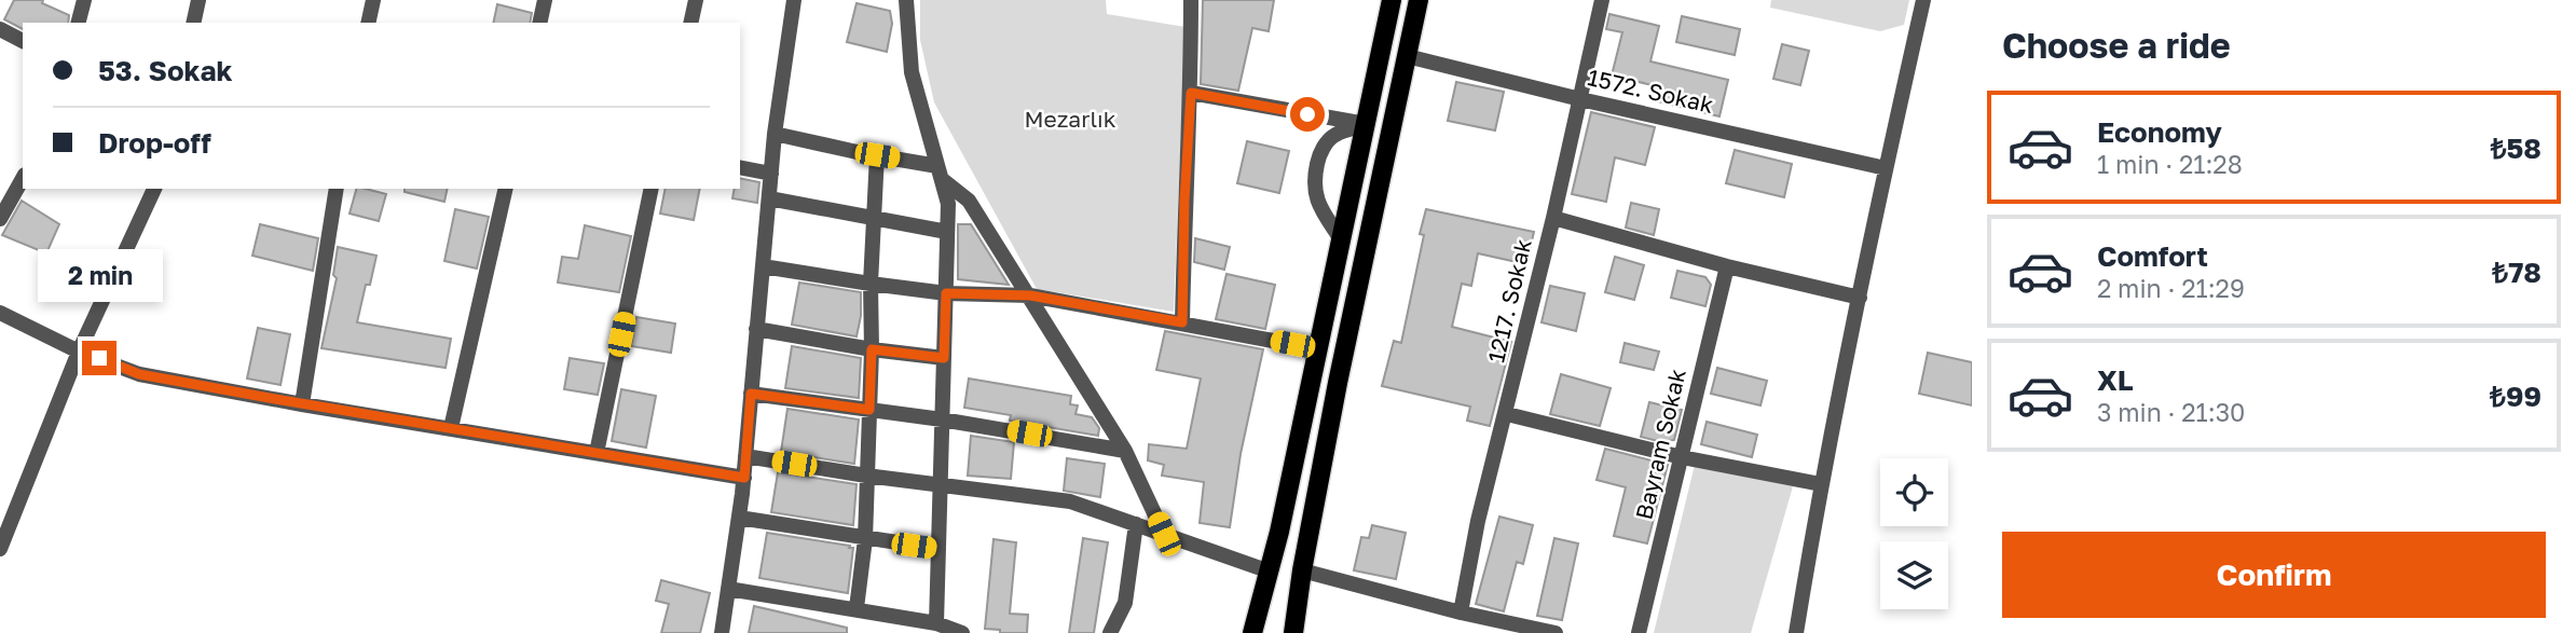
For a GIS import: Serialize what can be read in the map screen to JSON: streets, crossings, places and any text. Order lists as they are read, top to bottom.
{
  "streets": {
    "street": ["1572. Sokak", "1217. Sokak", "Bayram Sokak"]
  },
  "crossings": [
    ["1572. Sokak", "1217. Sokak"]
  ],
  "parks": ["Mezarlık"],
  "page": {
    "heading": "Choose a ride",
    "banner": ["53. Sokak", "Drop-off"],
    "list": [
      {
        "name": "Economy",
        "note": "1 min · 21:28",
        "value": "₺58"
      },
      {
        "name": "Comfort",
        "note": "2 min · 21:29",
        "value": "₺78"
      },
      {
        "name": "XL",
        "note": "3 min · 21:30",
        "value": "₺99"
      }
    ],
    "bubble": "2 min",
    "buttons": "Confirm"
  }
}
